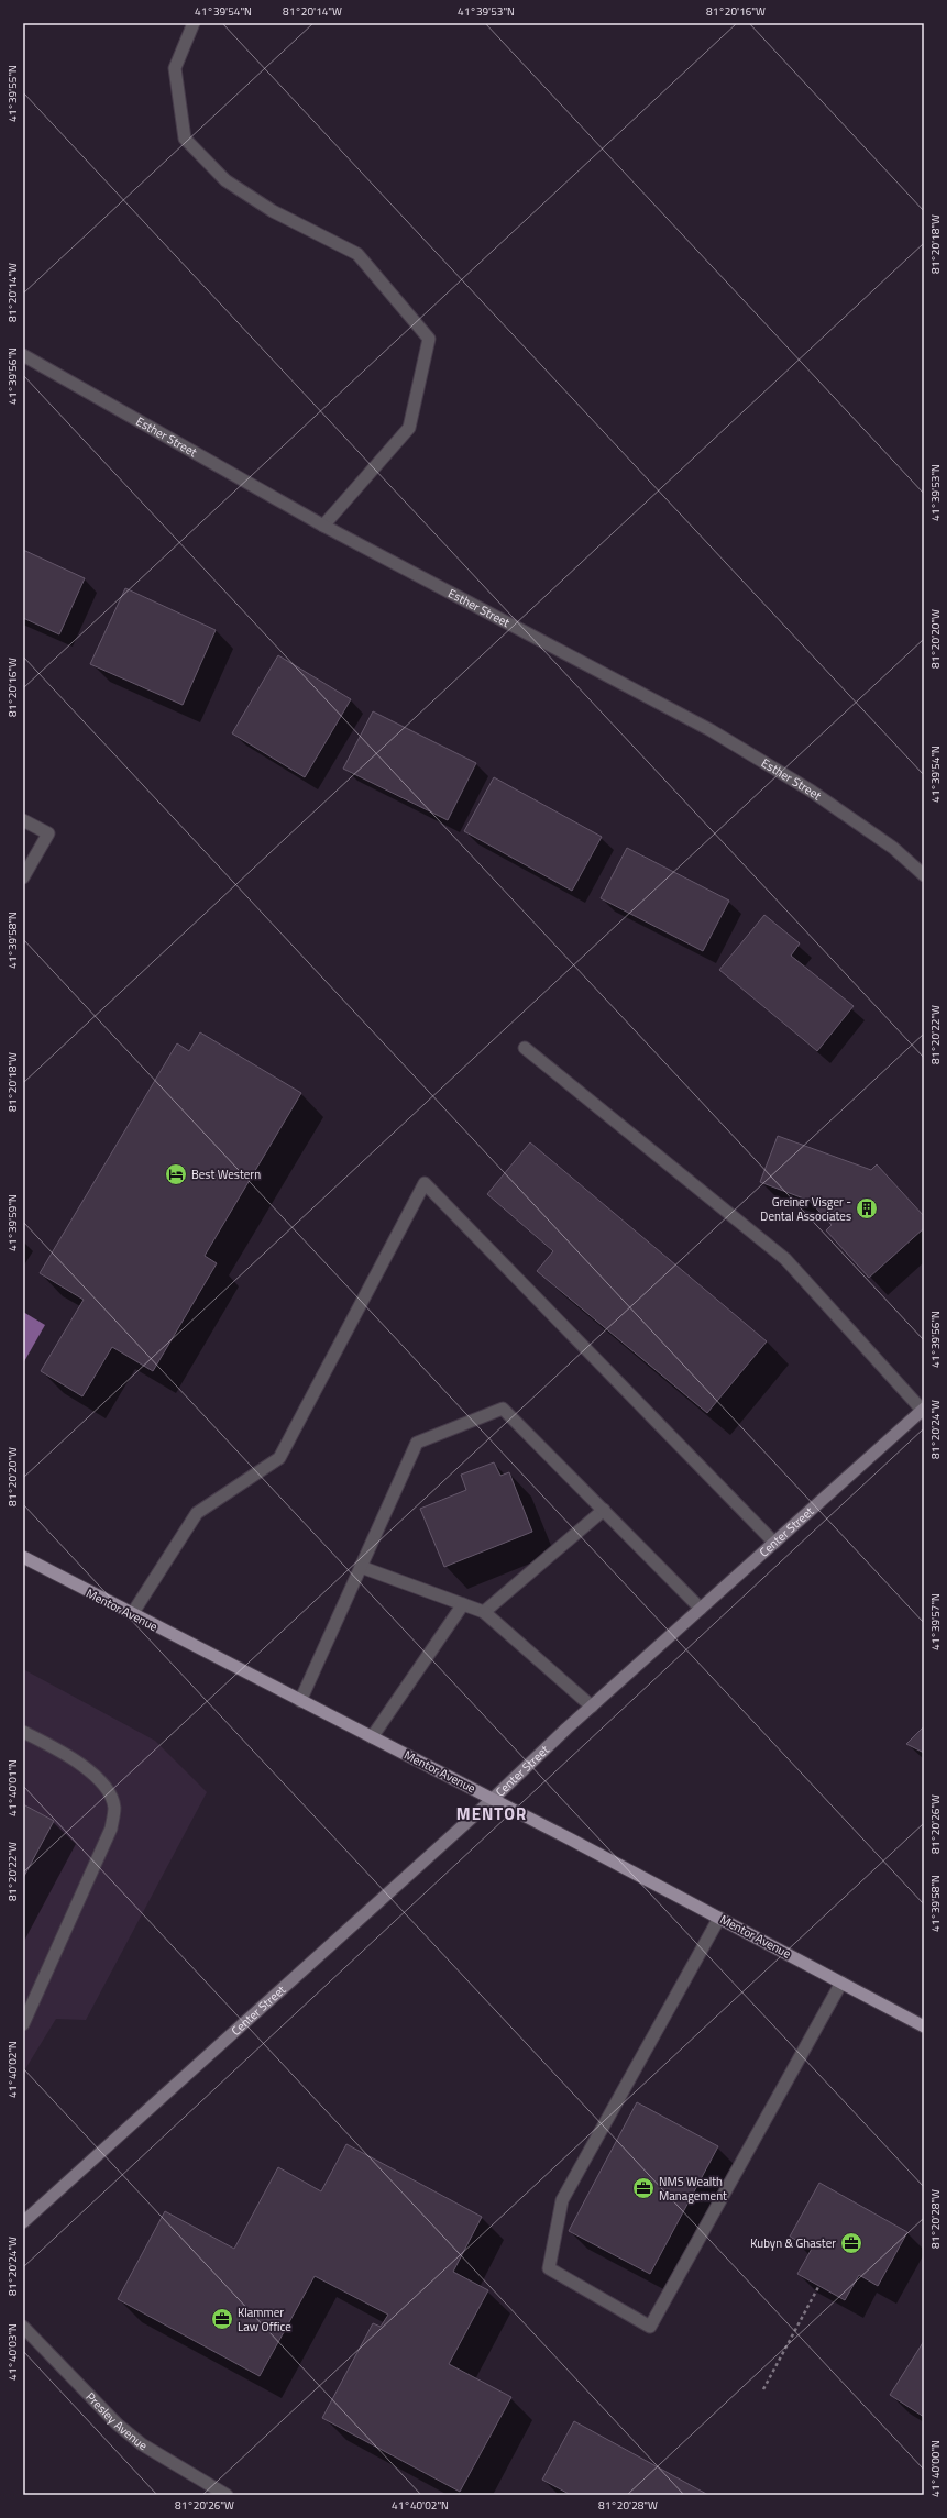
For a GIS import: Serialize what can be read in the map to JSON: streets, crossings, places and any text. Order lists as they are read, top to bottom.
{
  "streets": {
    "main road": ["Center Street", "Mentor Avenue"],
    "street": ["Esther Street", "Presley Avenue"]
  },
  "crossings": [
    ["Center Street", "Mentor Avenue"]
  ],
  "districts": ["MENTOR"],
  "places": {
    "hotel": ["Best Western"],
    "building": ["Greiner Visger - Dental Associates"],
    "office": ["NMS Wealth Management", "Kubyn & Ghaster", "Klammer Law Office"]
  },
  "coordinates": [
    "41°39'54\"N",
    "81°20'14\"W",
    "41°39'53\"N",
    "81°20'16\"W",
    "41°39'55\"N",
    "81°20'18\"W",
    "41°39'56\"N",
    "81°20'20\"W",
    "41°39'58\"N",
    "81°20'22\"W",
    "41°39'59\"N",
    "81°20'24\"W",
    "41°39'57\"N",
    "41°40'01\"N",
    "81°20'26\"W",
    "41°40'02\"N",
    "81°20'28\"W",
    "41°40'03\"N",
    "41°40'00\"N"
  ]
}
